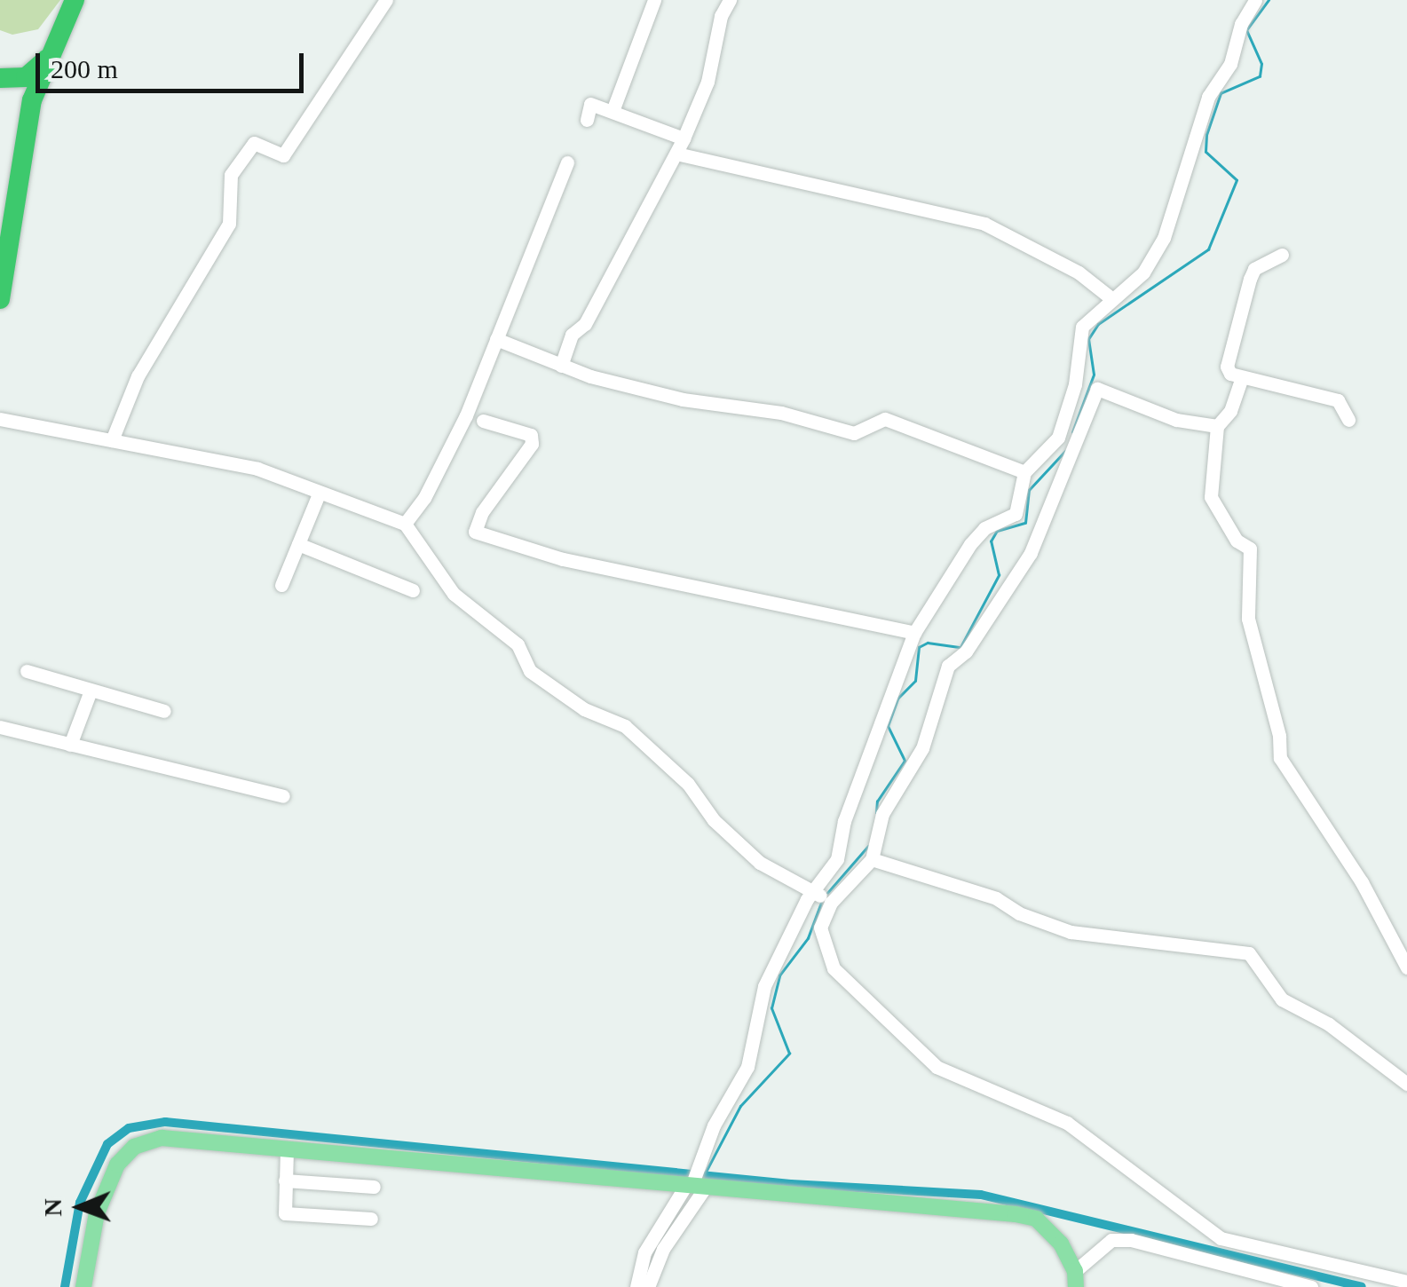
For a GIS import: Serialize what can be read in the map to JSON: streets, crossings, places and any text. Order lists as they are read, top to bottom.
{
  "scale_bar": "200 m",
  "north": "left"
}
